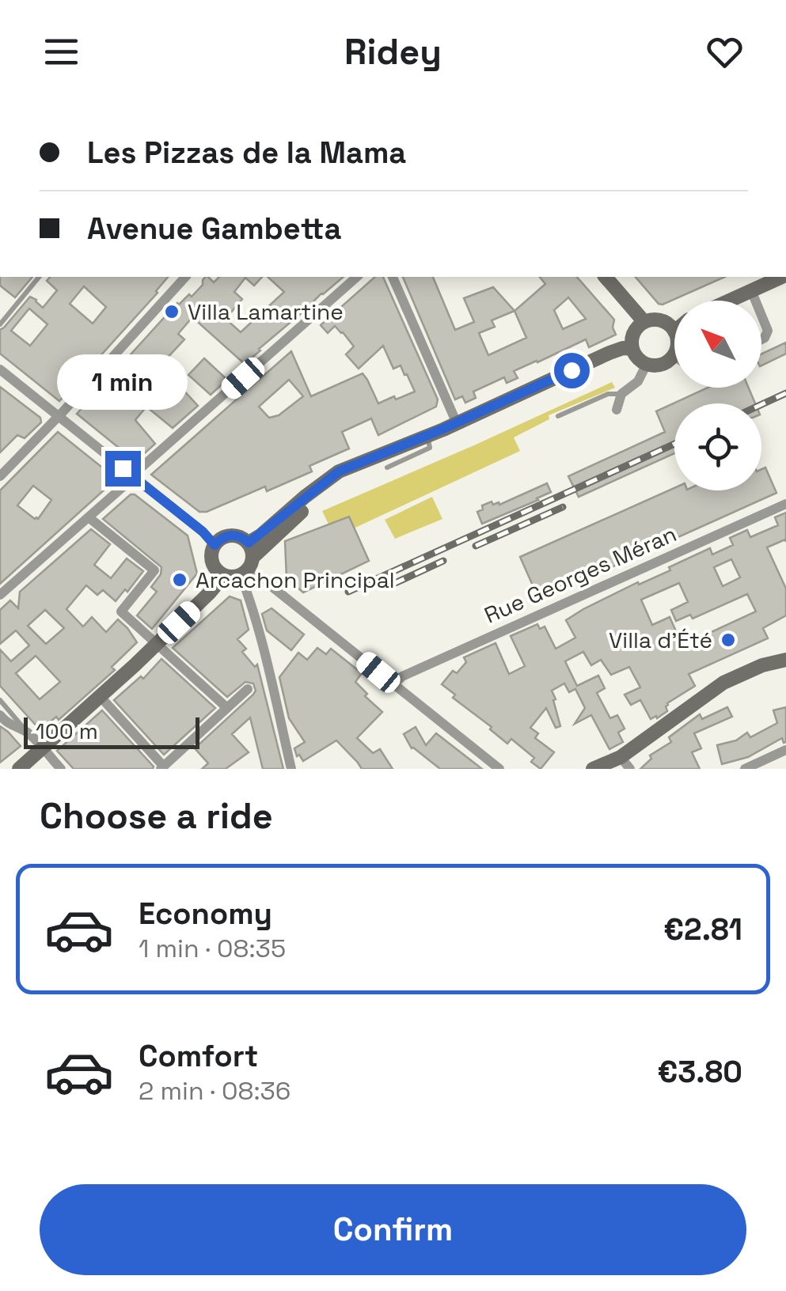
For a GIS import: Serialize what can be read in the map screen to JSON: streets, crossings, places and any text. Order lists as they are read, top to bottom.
{
  "streets": {
    "street": ["Rue Georges Méran"]
  },
  "places": ["Villa Lamartine", "Arcachon Principal", "Villa d'Été"],
  "scale_bar": "100 m",
  "north": "top left",
  "page": {
    "header": "Ridey",
    "banner": ["Les Pizzas de la Mama", "Avenue Gambetta"],
    "bubble": "1 min",
    "scale": "100 m",
    "heading": "Choose a ride",
    "list": [
      {
        "name": "Economy",
        "note": "1 min · 08:35",
        "value": "€2.81"
      },
      {
        "name": "Comfort",
        "note": "2 min · 08:36",
        "value": "€3.80"
      }
    ],
    "buttons": "Confirm"
  }
}
